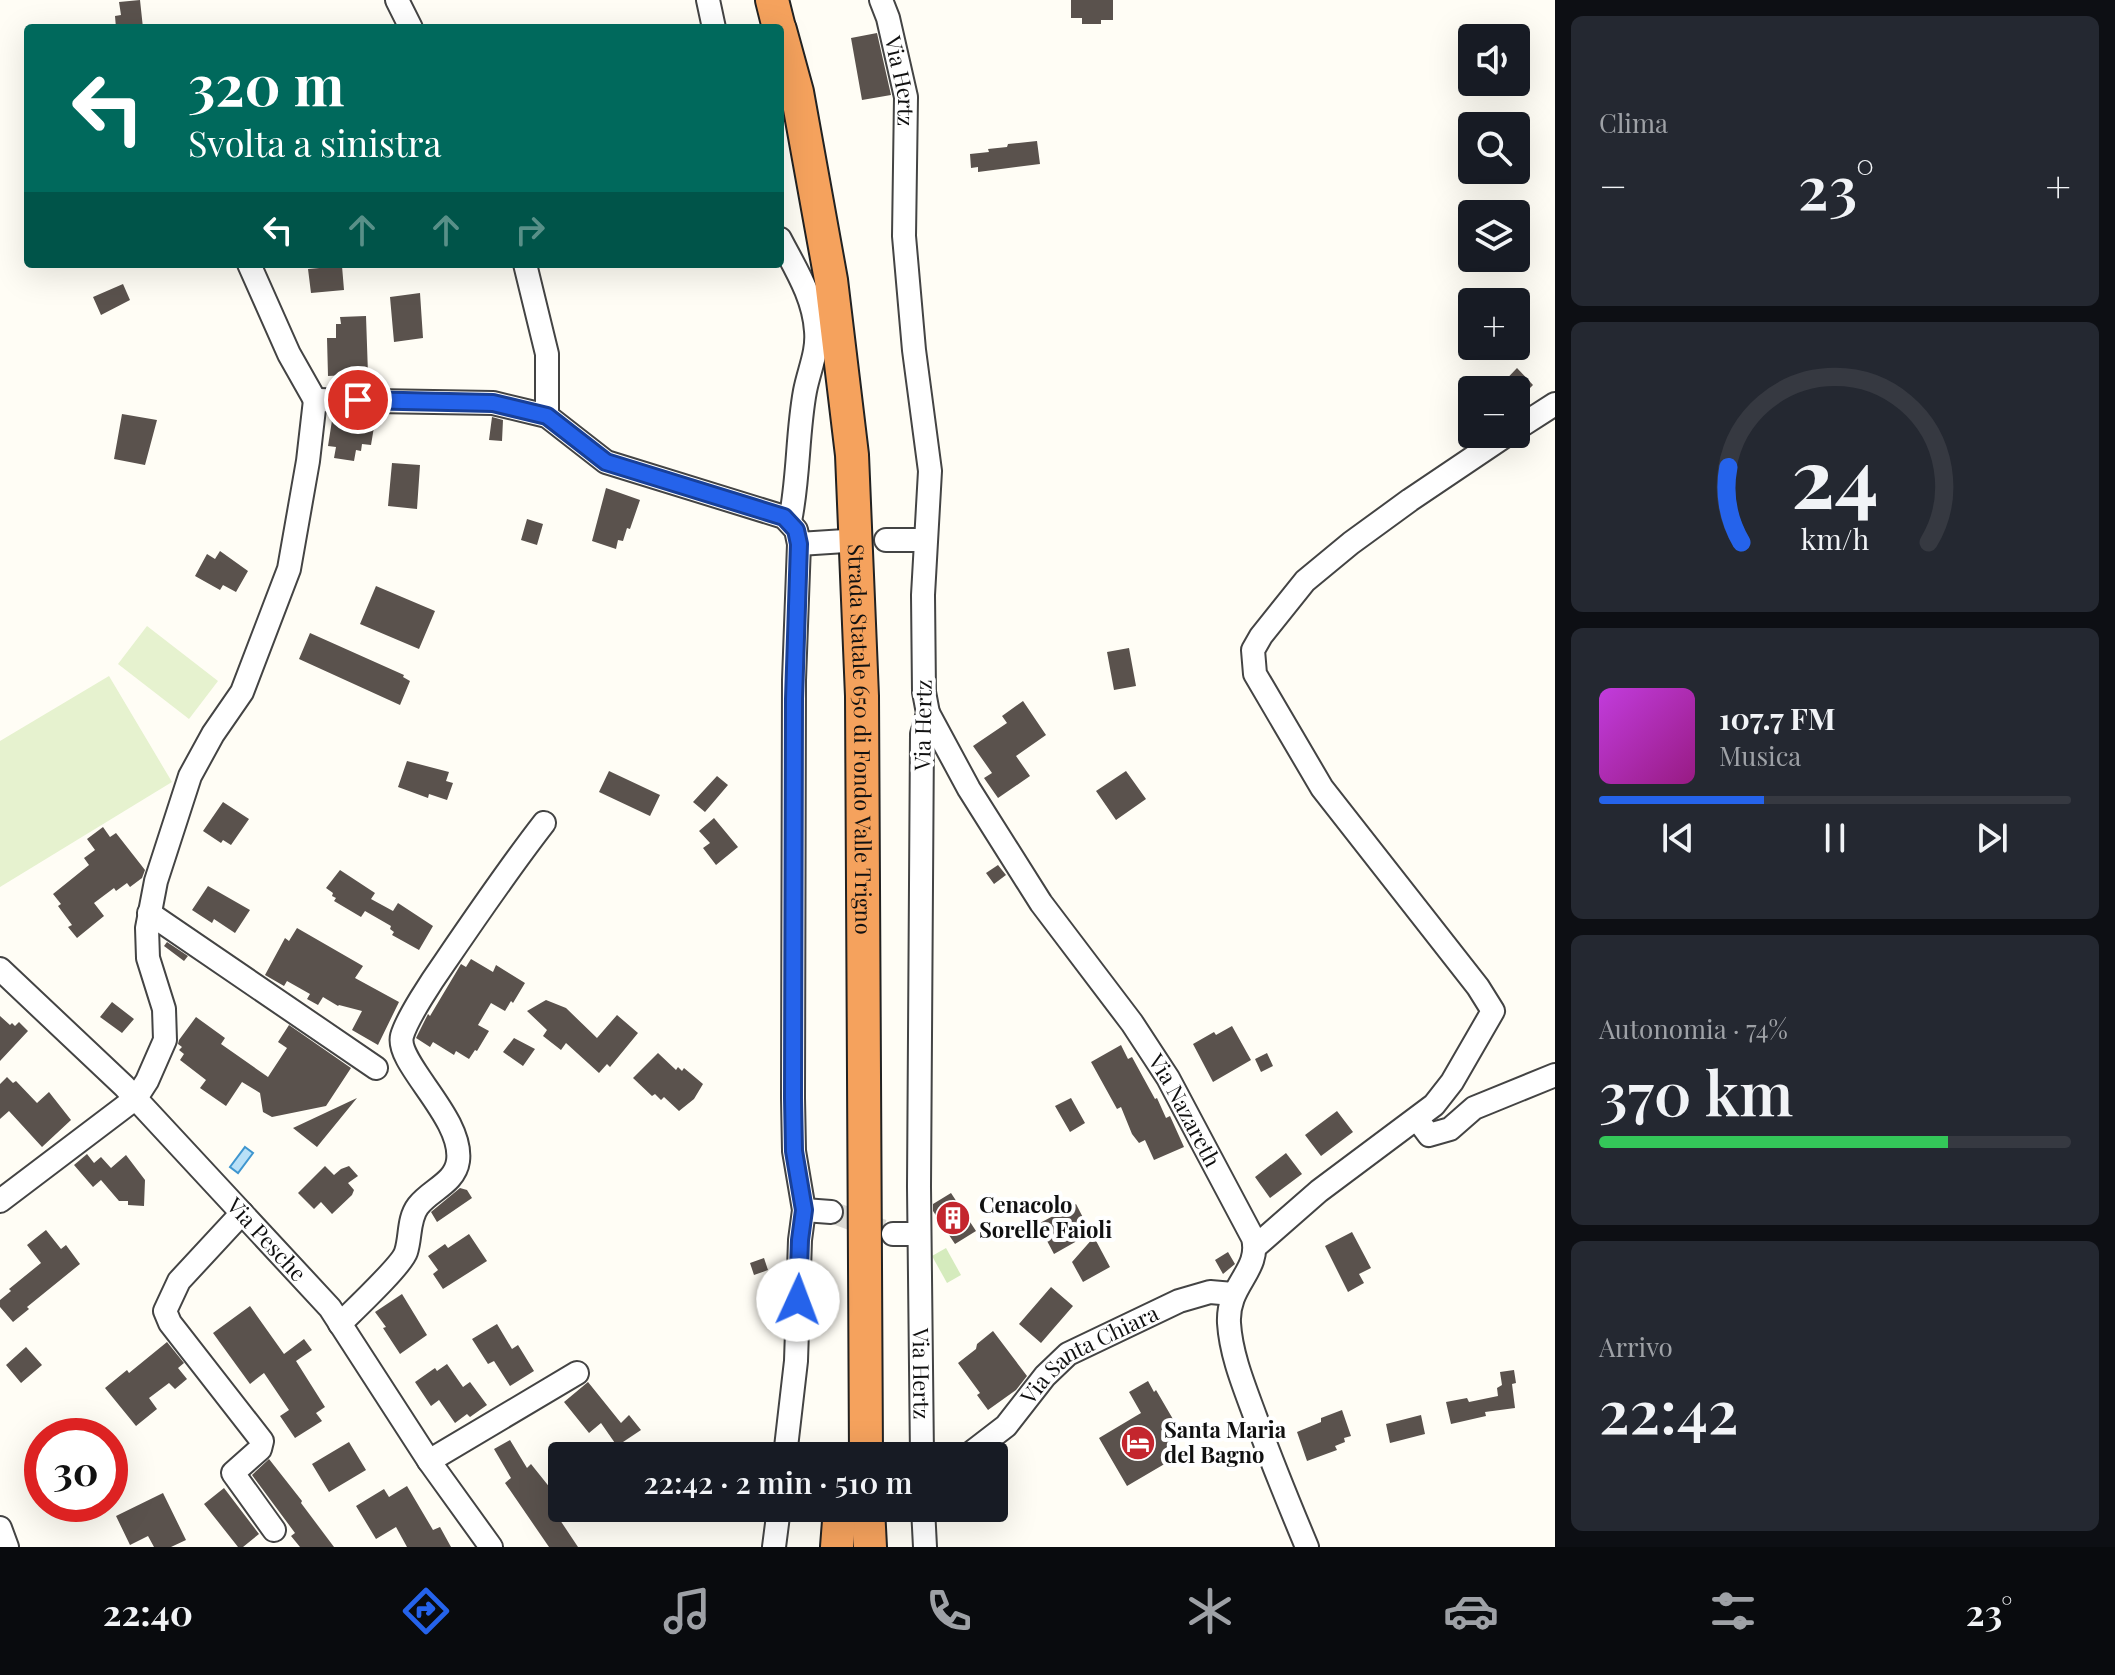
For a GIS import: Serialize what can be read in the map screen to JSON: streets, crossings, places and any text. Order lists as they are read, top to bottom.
{
  "streets": {
    "highway": ["Strada Statale 650 di Fondo Valle Trigno"],
    "street": [
      "Via Hertz",
      "Via Nazareth",
      "Via Pesche",
      "Via Santa Chiara"
    ]
  },
  "crossings": [
    ["Via Hertz", "Via Nazareth"]
  ],
  "places": {
    "building": ["Cenacolo Sorelle Faioli"],
    "hotel": ["Santa Maria del Bagno"]
  },
  "page": {
    "tile": [
      "Clima",
      ["Autonomia · 74%", "370 km"],
      ["Arrivo", "22:42"]
    ],
    "map_buttons": ["+", "−"],
    "turn": ["320 m", "Svolta a sinistra"],
    "heat": ["−", "23°", "+"],
    "song": ["107.7 FM", "Musica"],
    "limit": "30",
    "trip": "22:42 · 2 min · 510 m",
    "tabs": ["22:40", "23°"],
    "gauge": ["24", "km/h"]
  }
}
